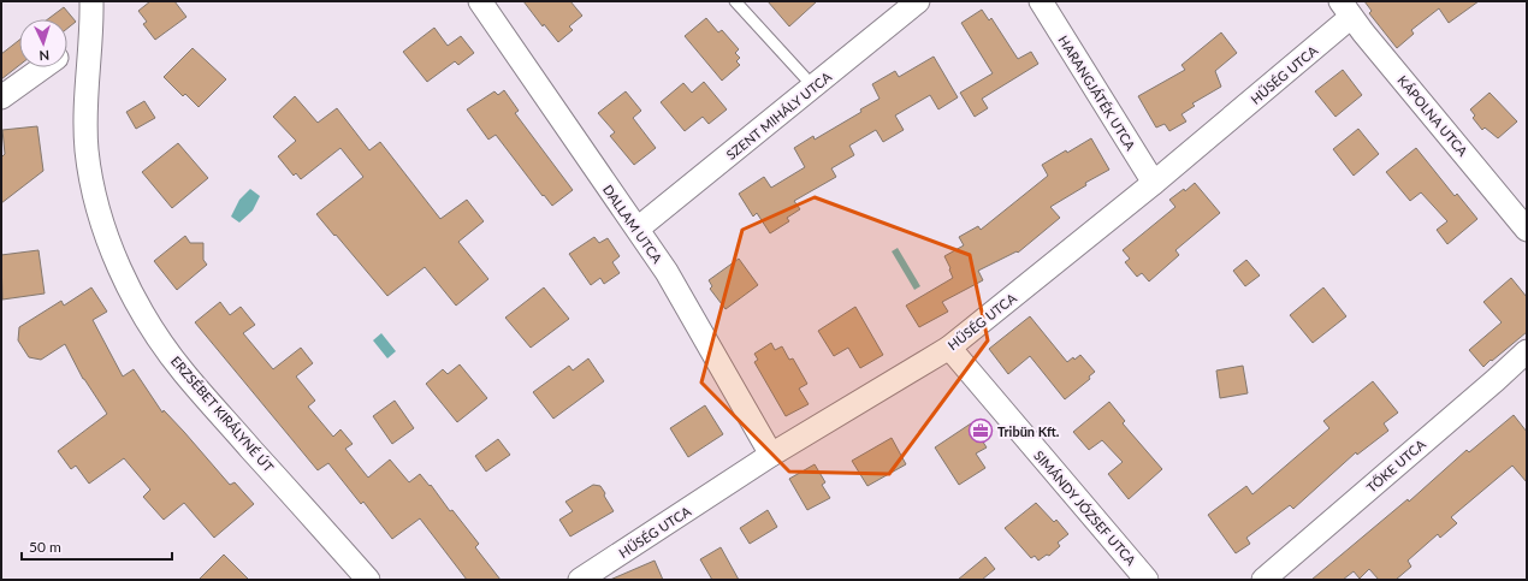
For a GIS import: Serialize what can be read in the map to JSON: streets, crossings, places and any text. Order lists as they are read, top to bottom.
{
  "streets": {
    "street": [
      "HŰSÉG UTCA",
      "HARANGJÁTÉK UTCA",
      "SZENT MIHÁLY UTCA",
      "KÁPOLNA UTCA",
      "DALLAM UTCA",
      "ERZSÉBET KIRÁLYNÉ ÚT",
      "TŐKE UTCA",
      "SIMÁNDY JÓZSEF UTCA"
    ]
  },
  "crossings": [
    ["HŰSÉG UTCA", "HARANGJÁTÉK UTCA"],
    ["HŰSÉG UTCA", "KÁPOLNA UTCA"],
    ["HŰSÉG UTCA", "DALLAM UTCA"],
    ["HŰSÉG UTCA", "SIMÁNDY JÓZSEF UTCA"],
    ["SZENT MIHÁLY UTCA", "DALLAM UTCA"]
  ],
  "places": {
    "office": ["Tribün Kft."]
  },
  "scale_bar": "50 m",
  "north": "bottom"
}
